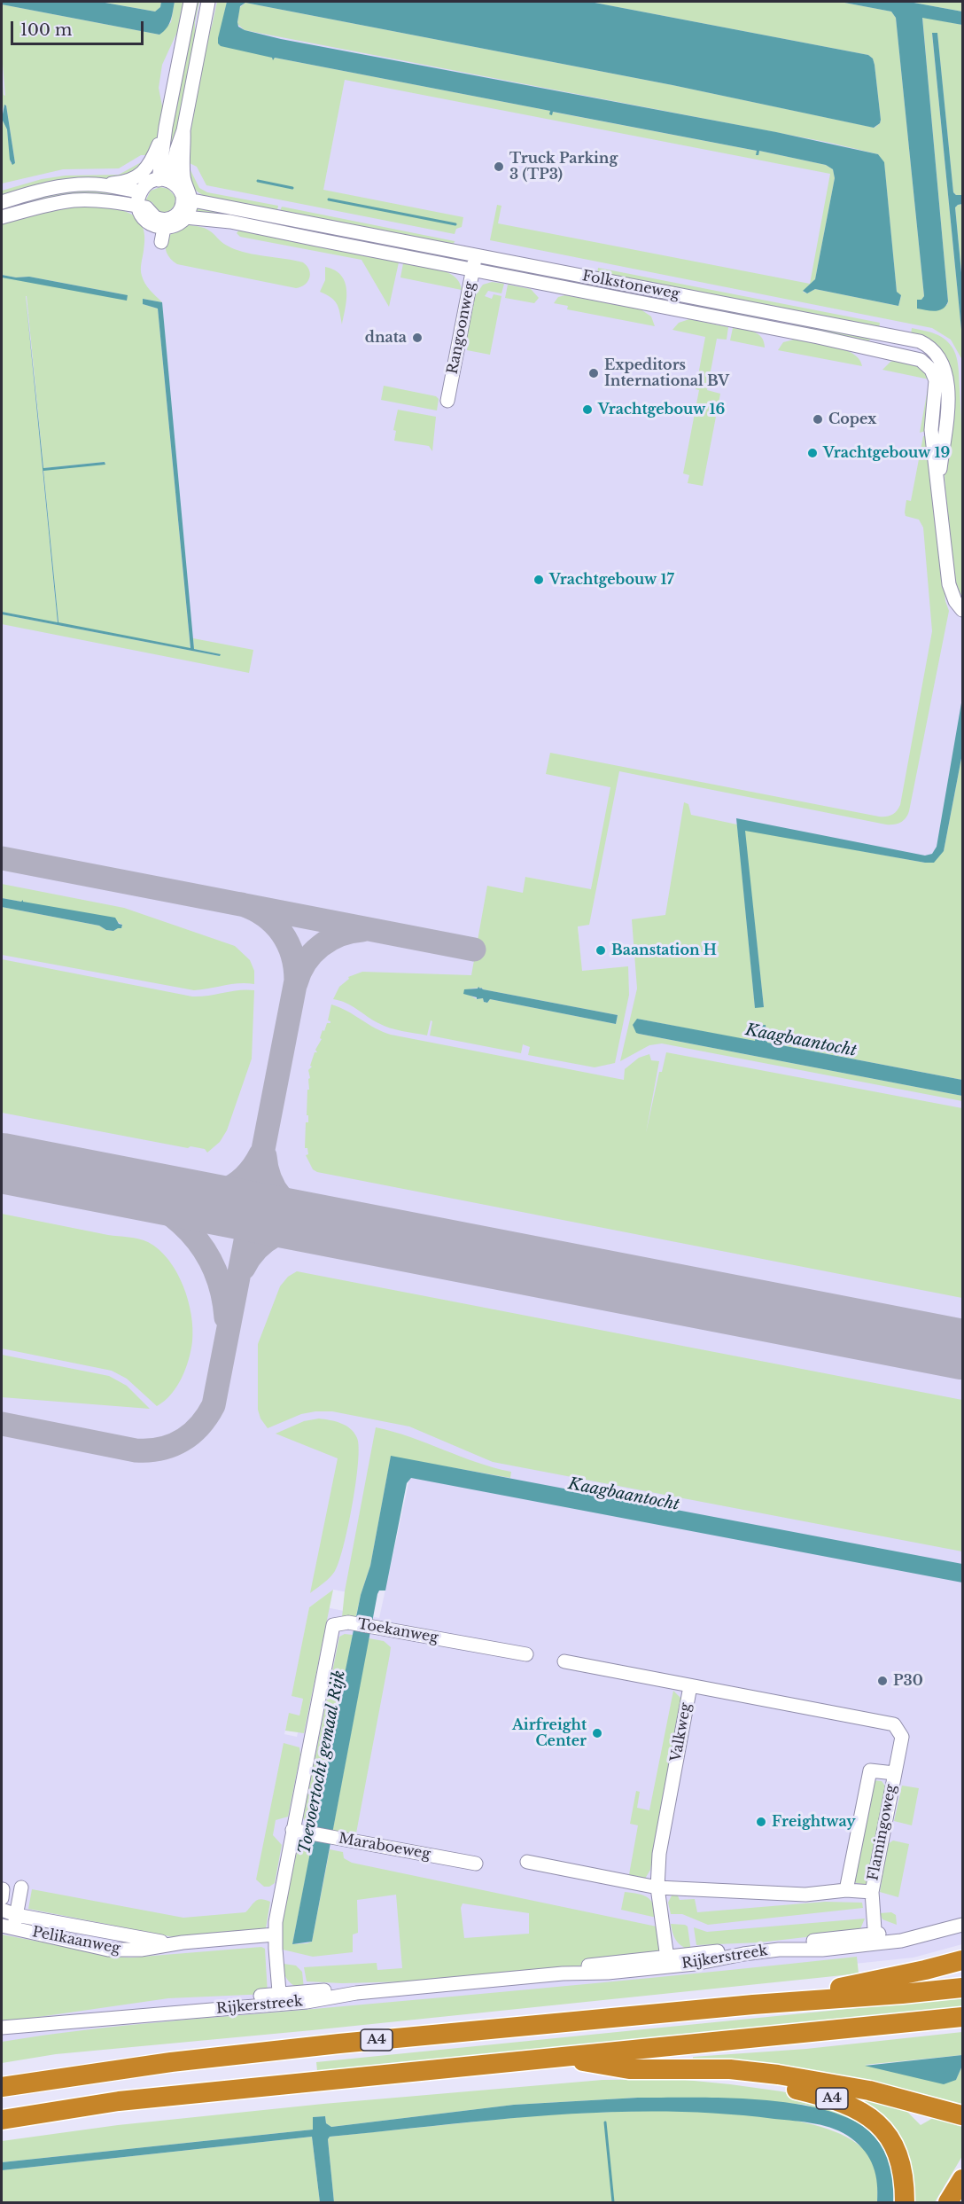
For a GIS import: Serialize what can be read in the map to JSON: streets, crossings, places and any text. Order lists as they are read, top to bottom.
{
  "streets": {
    "highway": ["A4"],
    "street": [
      "Folkstoneweg",
      "Rangoonweg",
      "Toekanweg",
      "Valkweg",
      "Flamingoweg",
      "Maraboeweg",
      "Pelikaanweg",
      "Rijkerstreek"
    ]
  },
  "crossings": [
    ["Folkstoneweg", "Rangoonweg"],
    ["Toekanweg", "Maraboeweg"],
    ["Toekanweg", "Pelikaanweg"],
    ["Toekanweg", "Rijkerstreek"],
    ["Valkweg", "Flamingoweg"],
    ["Valkweg", "Rijkerstreek"],
    ["Flamingoweg", "Rijkerstreek"]
  ],
  "water": ["Kaagbaantocht", "Toevoertocht gemaal Rijk"],
  "places": [
    "Truck Parking 3 (TP3)",
    "dnata",
    "Expeditors International BV",
    "Vrachtgebouw 16",
    "Copex",
    "Vrachtgebouw 19",
    "Vrachtgebouw 17",
    "Baanstation H",
    "P30",
    "Airfreight Center",
    "Freightway"
  ],
  "scale_bar": "100 m"
}
